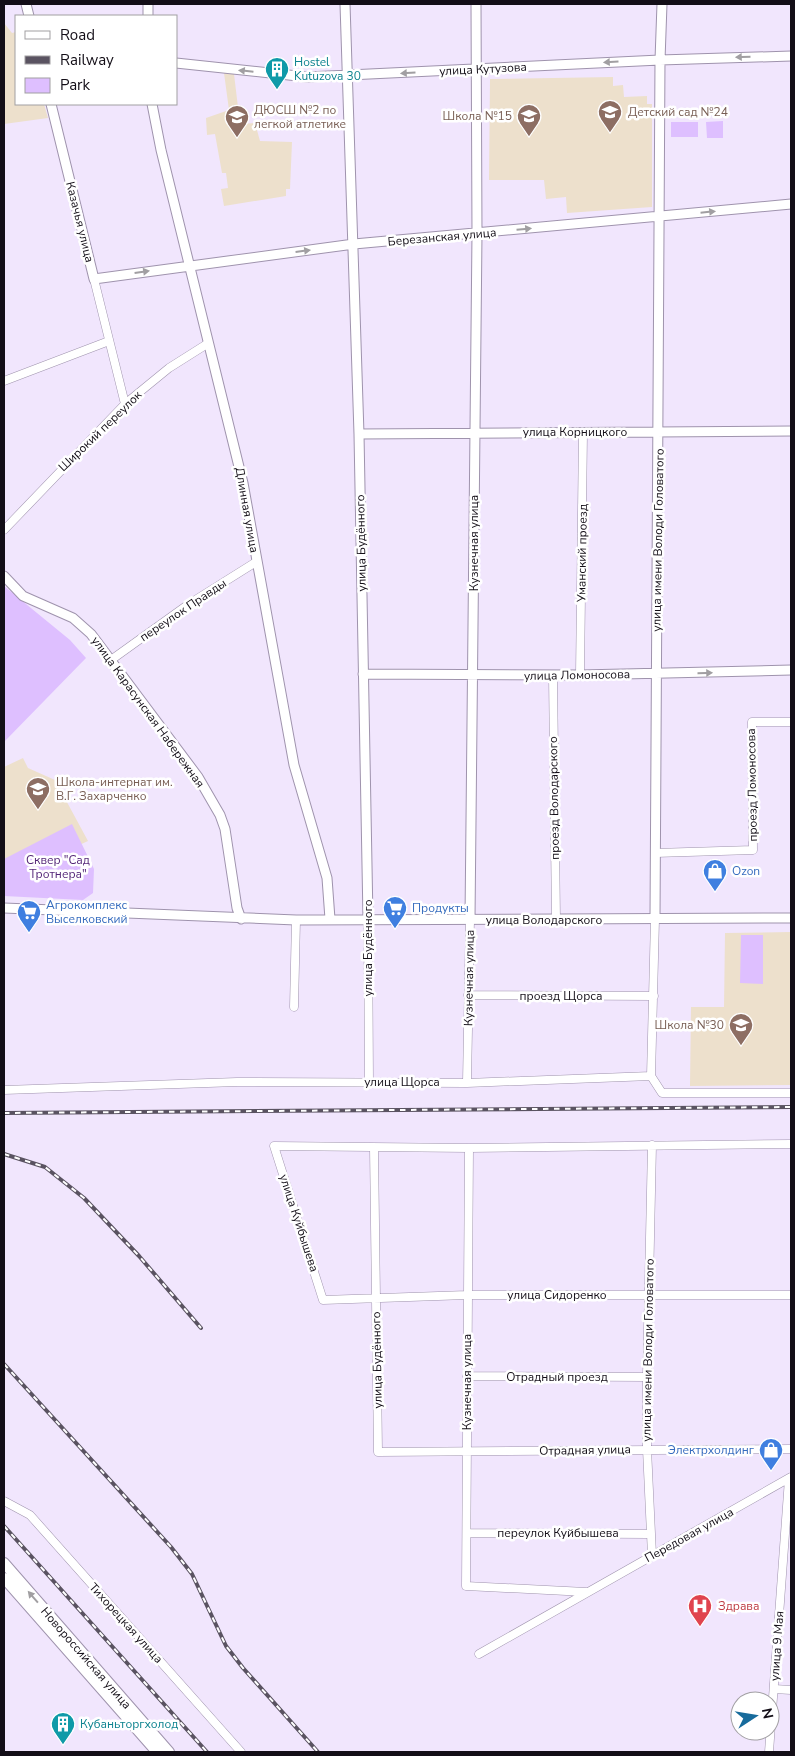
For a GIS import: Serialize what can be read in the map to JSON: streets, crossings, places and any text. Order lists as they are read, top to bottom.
{
  "streets": {
    "main road": ["Новороссийская улица"],
    "street": [
      "улица Кутузова",
      "Казачья улица",
      "Березанская улица",
      "Широкий переулок",
      "улица Корницкого",
      "Длинная улица",
      "улица имени Володи Головатого",
      "улица Будённого",
      "Кузнечная улица",
      "Уманский проезд",
      "переулок Правды",
      "улица Ломоносова",
      "улица Карасунская Набережная",
      "проезд Ломоносова",
      "проезд Володарского",
      "улица Володарского",
      "проезд Щорса",
      "улица Щорса",
      "улица Куйбышева",
      "улица Сидоренко",
      "Отрадный проезд",
      "Отрадная улица",
      "переулок Куйбышева",
      "Передовая улица",
      "Тихорецкая улица",
      "улица 9 Мая"
    ]
  },
  "crossings": [
    ["улица Кутузова", "улица имени Володи Головатого"],
    ["улица Кутузова", "улица Будённого"],
    ["улица Кутузова", "Кузнечная улица"],
    ["Казачья улица", "Березанская улица"],
    ["Казачья улица", "Широкий переулок"],
    ["Березанская улица", "Длинная улица"],
    ["Березанская улица", "улица имени Володи Головатого"],
    ["Березанская улица", "улица Будённого"],
    ["Березанская улица", "Кузнечная улица"],
    ["Широкий переулок", "Длинная улица"],
    ["улица Корницкого", "улица имени Володи Головатого"],
    ["улица Корницкого", "улица Будённого"],
    ["улица Корницкого", "Кузнечная улица"],
    ["улица Корницкого", "Уманский проезд"],
    ["Длинная улица", "переулок Правды"],
    ["Длинная улица", "улица Володарского"],
    ["улица имени Володи Головатого", "улица Ломоносова"],
    ["улица имени Володи Головатого", "проезд Ломоносова"],
    ["улица имени Володи Головатого", "улица Володарского"],
    ["улица имени Володи Головатого", "проезд Щорса"],
    ["улица имени Володи Головатого", "улица Щорса"],
    ["улица имени Володи Головатого", "улица Сидоренко"],
    ["улица имени Володи Головатого", "Отрадный проезд"],
    ["улица имени Володи Головатого", "Отрадная улица"],
    ["улица имени Володи Головатого", "переулок Куйбышева"],
    ["улица имени Володи Головатого", "Передовая улица"],
    ["улица Будённого", "улица Ломоносова"],
    ["улица Будённого", "улица Володарского"],
    ["улица Будённого", "улица Щорса"],
    ["улица Будённого", "улица Куйбышева"],
    ["улица Будённого", "улица Сидоренко"],
    ["улица Будённого", "Отрадная улица"],
    ["Кузнечная улица", "улица Ломоносова"],
    ["Кузнечная улица", "улица Володарского"],
    ["Кузнечная улица", "проезд Щорса"],
    ["Кузнечная улица", "улица Щорса"],
    ["Кузнечная улица", "улица Сидоренко"],
    ["Кузнечная улица", "Отрадный проезд"],
    ["Кузнечная улица", "Отрадная улица"],
    ["Кузнечная улица", "переулок Куйбышева"],
    ["Кузнечная улица", "Передовая улица"],
    ["Уманский проезд", "улица Ломоносова"],
    ["переулок Правды", "улица Карасунская Набережная"],
    ["улица Ломоносова", "проезд Володарского"],
    ["улица Карасунская Набережная", "улица Володарского"],
    ["проезд Володарского", "улица Володарского"],
    ["улица Куйбышева", "улица Сидоренко"],
    ["Передовая улица", "улица 9 Мая"]
  ],
  "one_way": ["улица Кутузова", "Березанская улица"],
  "parks": ["Сквер \"Сад Тротнера\""],
  "places": {
    "building": ["Hostel Kutuzova 30", "Кубаньторгхолод"],
    "school or university": [
      "Детский сад №24",
      "Школа №15",
      "ДЮСШ №2 по легкой атлетике",
      "Школа-интернат им. В.Г. Захарченко",
      "Школа №30"
    ],
    "shop": ["Ozon", "Электрхолдинг"],
    "supermarket": ["Продукты", "Агрокомплекс Выселковский"],
    "hospital": ["Здрава"]
  },
  "legend": ["Road", "Railway", "Park"],
  "north": "right"
}
